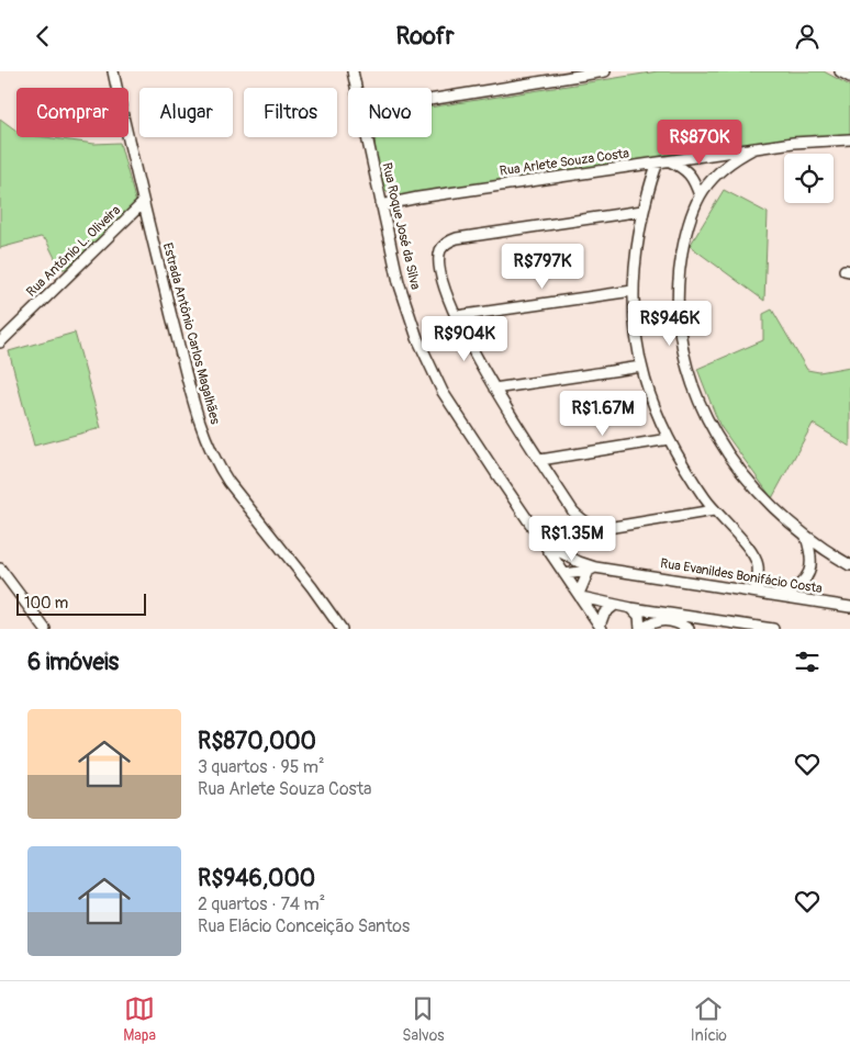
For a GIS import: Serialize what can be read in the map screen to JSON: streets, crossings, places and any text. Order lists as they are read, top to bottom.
{
  "streets": {
    "street": [
      "Rua Arlete Souza Costa",
      "Rua Roque José da Silva",
      "Rua Antônio L. Oliveira",
      "Estrada Antônio Carlos Magalhães",
      "Rua Evanildes Bonifácio Costa"
    ]
  },
  "crossings": [
    ["Rua Arlete Souza Costa", "Rua Roque José da Silva"],
    ["Rua Antônio L. Oliveira", "Estrada Antônio Carlos Magalhães"]
  ],
  "scale_bar": "100 m",
  "page": {
    "header": "Roofr",
    "chip": [
      "Comprar",
      "Alugar",
      "Filtros",
      "Novo"
    ],
    "price": [
      "R$870K",
      "R$797K",
      "R$946K",
      "R$904K",
      "R$1.67M",
      "R$1.35M"
    ],
    "scale": "100 m",
    "heading": "6 imóveis",
    "list": [
      {
        "name": "R$870,000",
        "note": "3 quartos · 95 m² · Rua Arlete Souza Costa"
      },
      {
        "name": "R$946,000",
        "note": "2 quartos · 74 m² · Rua Elácio Conceição Santos"
      }
    ],
    "tabs": ["Mapa", "Salvos", "Início"]
  }
}
